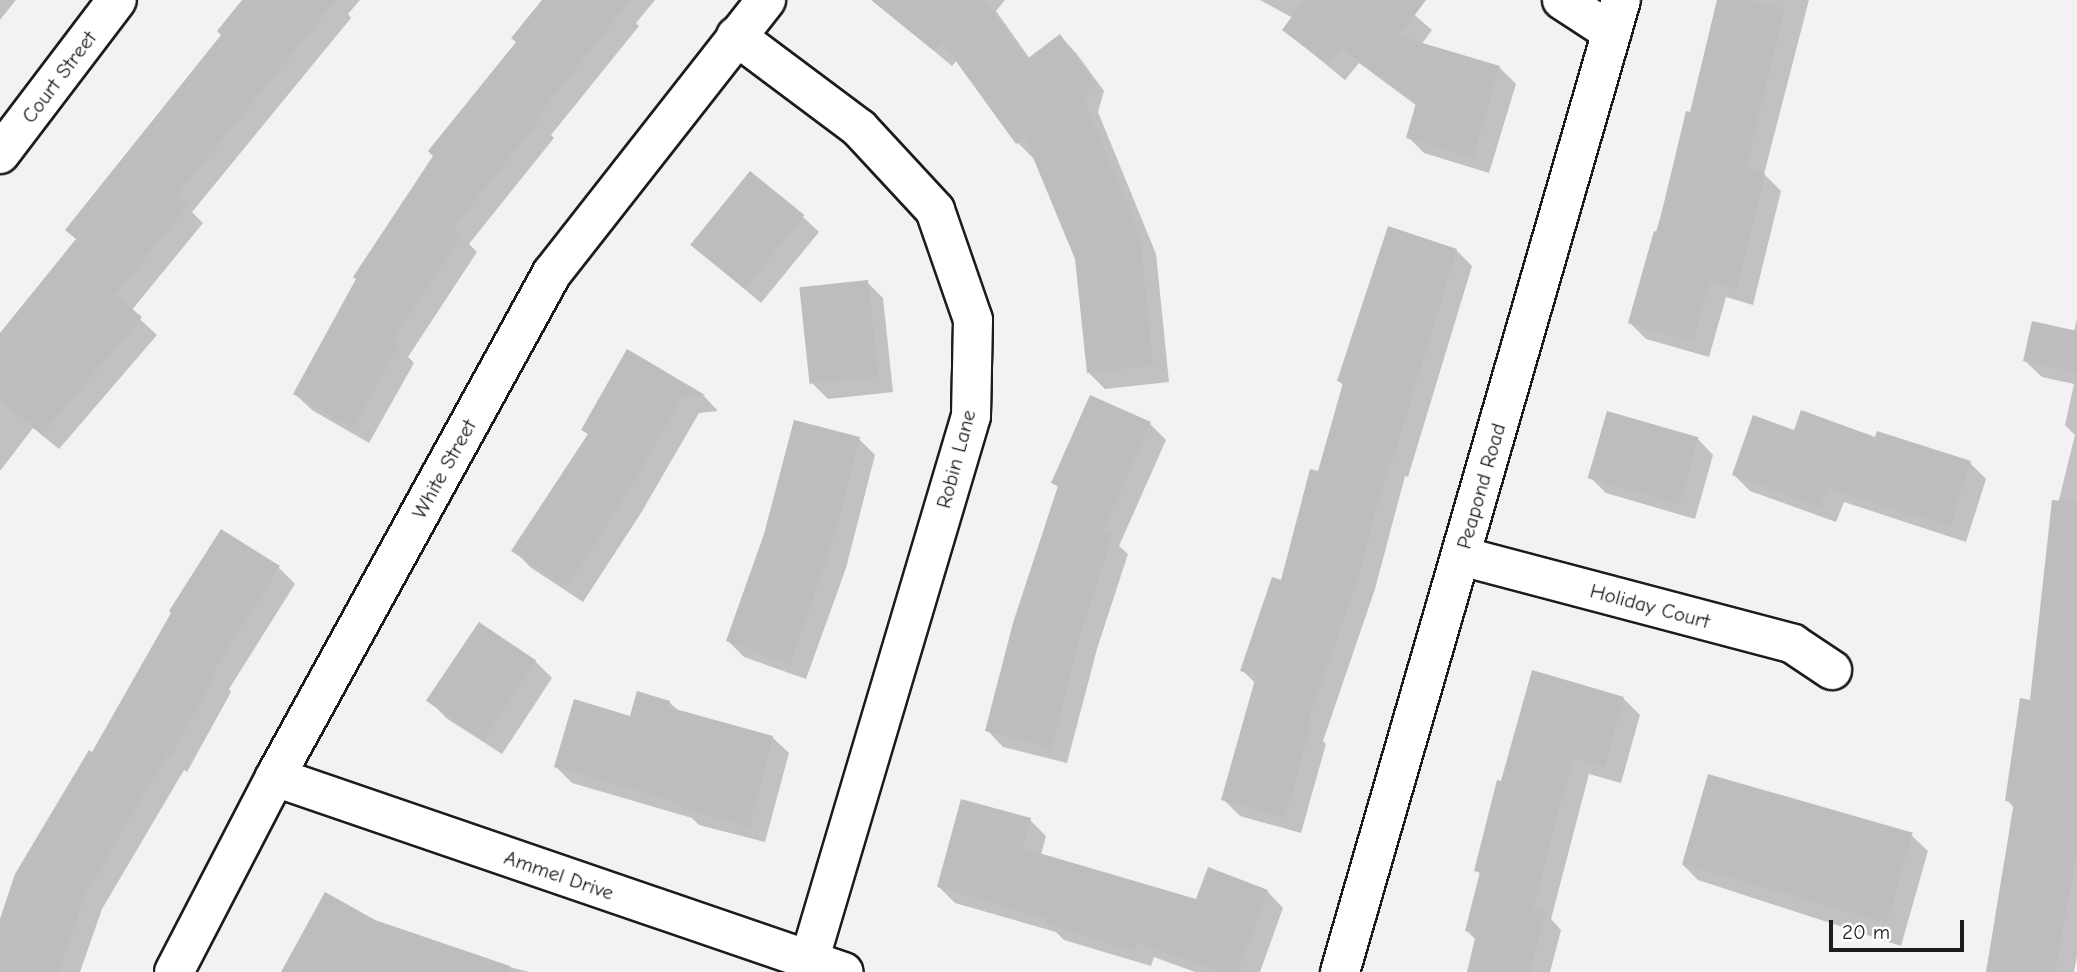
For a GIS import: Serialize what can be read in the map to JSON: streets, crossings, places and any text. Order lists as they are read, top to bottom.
{
  "streets": {
    "street": [
      "Court Street",
      "Robin Lane",
      "White Street",
      "Peapond Road",
      "Holiday Court",
      "Ammel Drive"
    ]
  },
  "crossings": [
    ["Robin Lane", "White Street"],
    ["Robin Lane", "Ammel Drive"],
    ["White Street", "Ammel Drive"],
    ["Peapond Road", "Holiday Court"]
  ],
  "scale_bar": "20 m"
}
